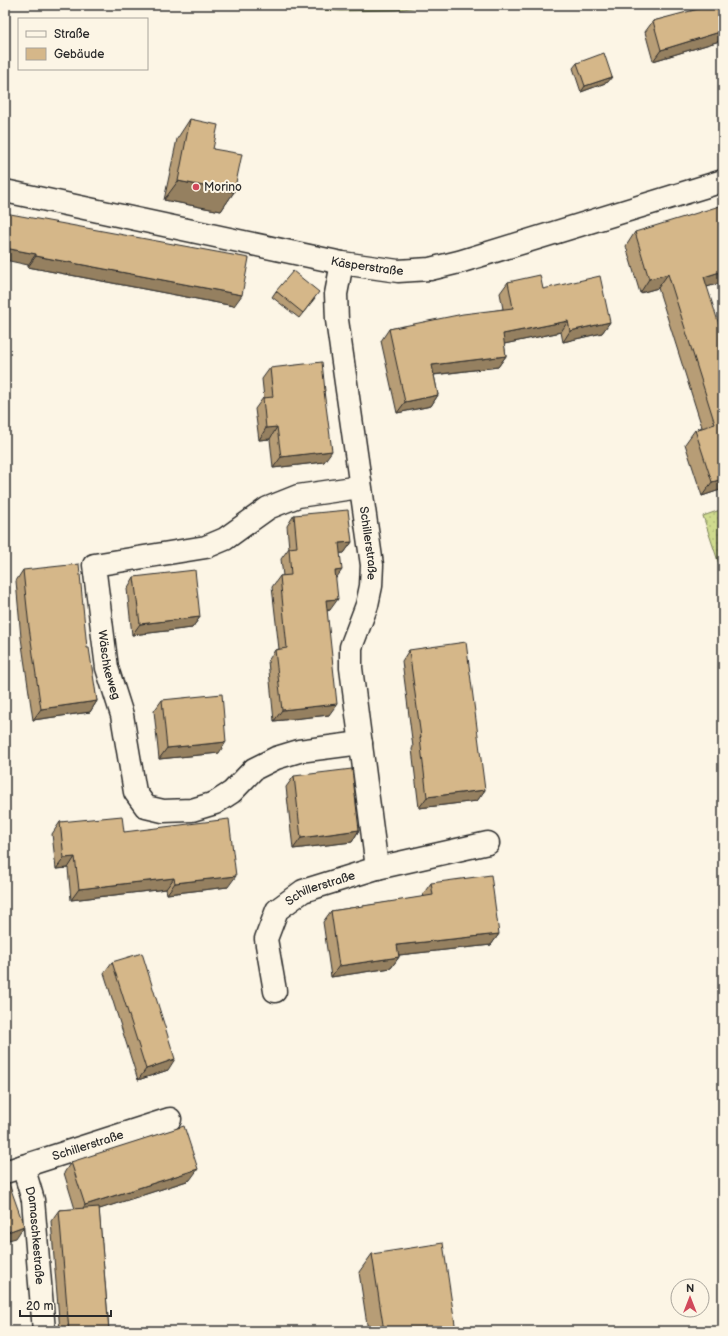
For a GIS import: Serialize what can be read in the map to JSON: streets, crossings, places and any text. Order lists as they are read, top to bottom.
{
  "streets": {
    "street": [
      "Käsperstraße",
      "Schillerstraße",
      "Wäschkeweg",
      "Damaschkestraße"
    ]
  },
  "crossings": [
    ["Käsperstraße", "Schillerstraße"],
    ["Schillerstraße", "Wäschkeweg"],
    ["Schillerstraße", "Damaschkestraße"]
  ],
  "places": ["Morino"],
  "legend": ["Straße", "Gebäude"],
  "scale_bar": "20 m",
  "north": "top"
}
